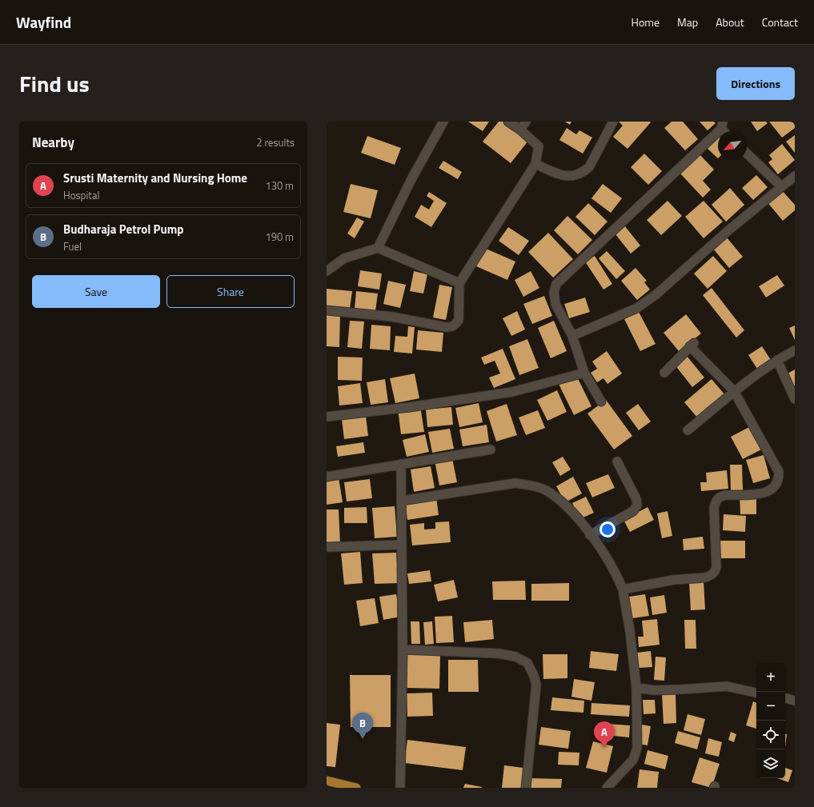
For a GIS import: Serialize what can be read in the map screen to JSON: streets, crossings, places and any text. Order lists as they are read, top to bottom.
{
  "north": "bottom left",
  "page": {
    "header": "Wayfind",
    "nav": [
      "Home",
      "Map",
      "About",
      "Contact"
    ],
    "title": "Find us",
    "buttons": [
      "Directions",
      ["Save", "Share"]
    ],
    "heading": ["Nearby", "2 results"],
    "list": [
      {
        "mark": "A",
        "name": "Srusti Maternity and Nursing Home",
        "note": "Hospital",
        "value": "130 m"
      },
      {
        "mark": "B",
        "name": "Budharaja Petrol Pump",
        "note": "Fuel",
        "value": "190 m"
      }
    ],
    "map_buttons": ["+", "−"],
    "pins": ["B", "A"]
  }
}
